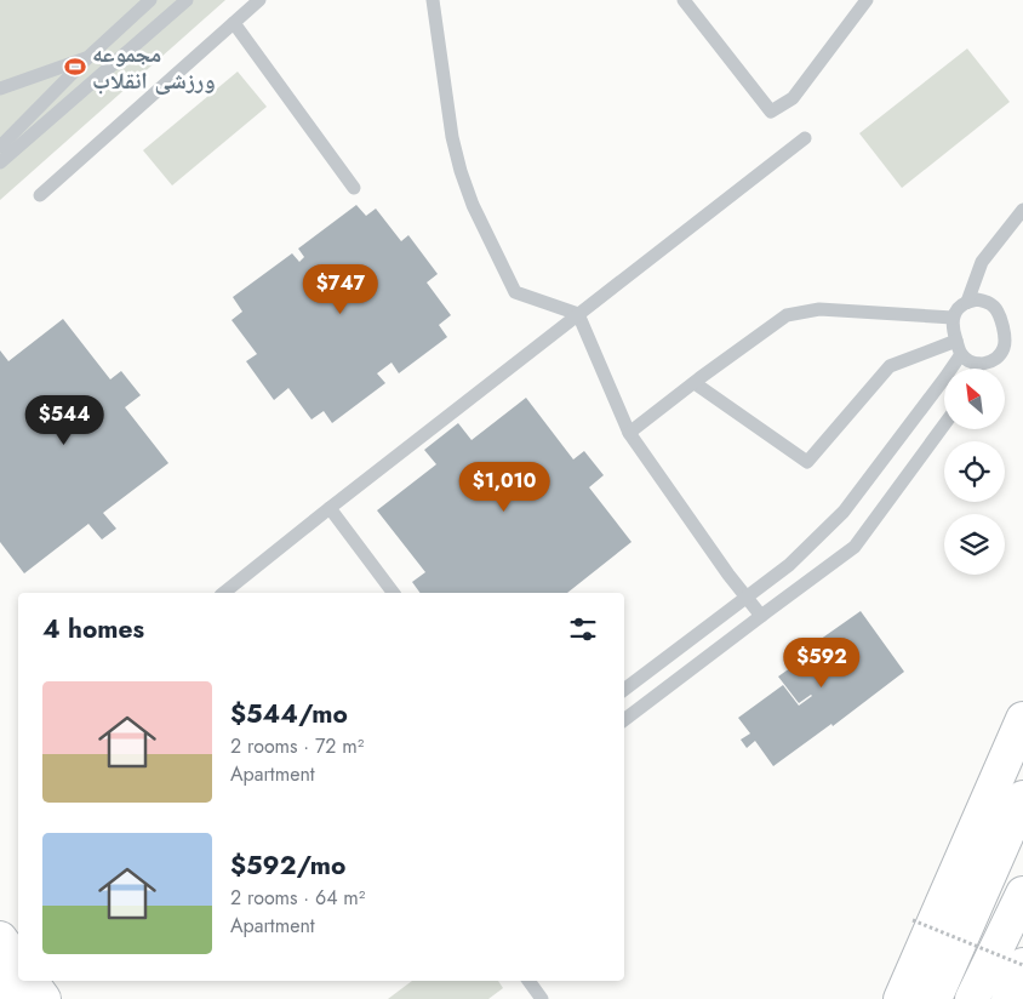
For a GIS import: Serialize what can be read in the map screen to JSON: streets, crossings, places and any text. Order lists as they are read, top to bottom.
{
  "places": {
    "sports": ["مجموعه ورزشی انقلاب"]
  },
  "north": "top left",
  "page": {
    "price": [
      "$747",
      "$544",
      "$1,010",
      "$592"
    ],
    "heading": "4 homes",
    "list": [
      {
        "name": "$544/mo",
        "note": "2 rooms · 72 m² · Apartment"
      },
      {
        "name": "$592/mo",
        "note": "2 rooms · 64 m² · Apartment"
      }
    ]
  }
}
